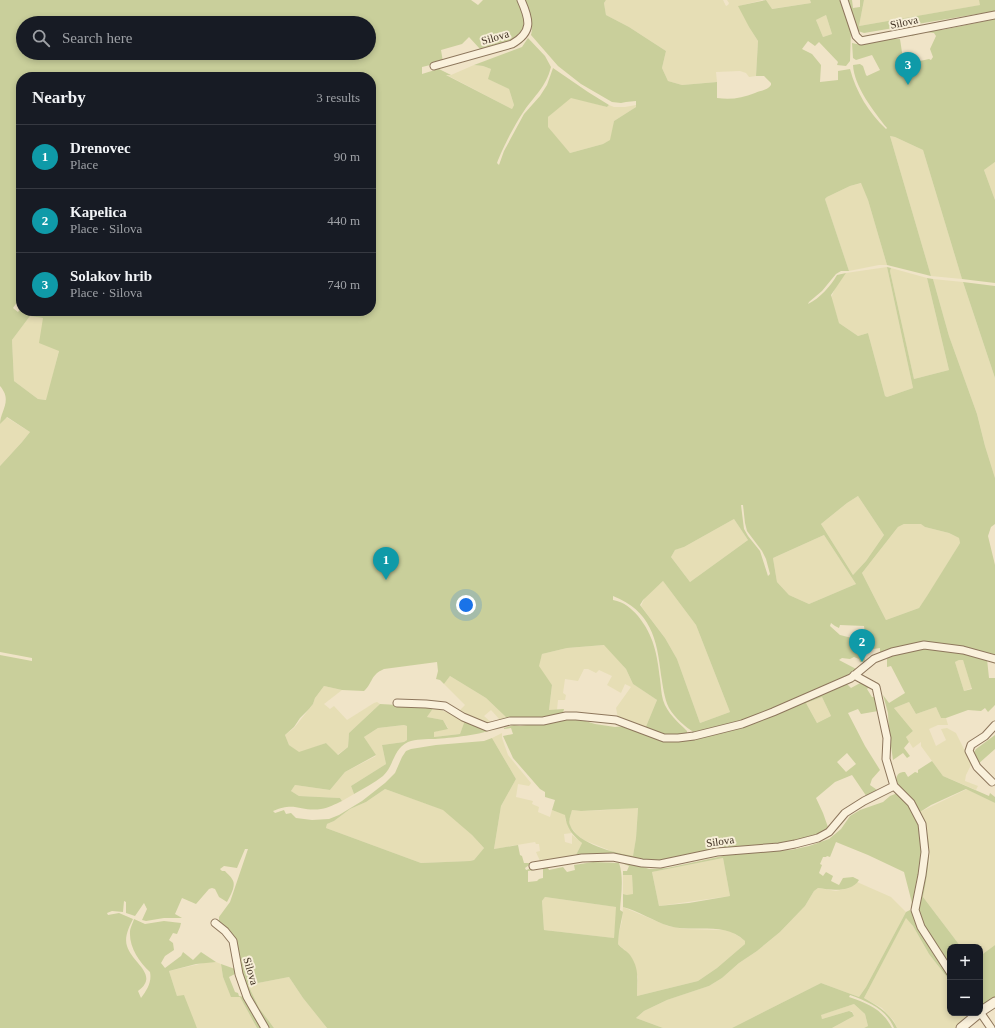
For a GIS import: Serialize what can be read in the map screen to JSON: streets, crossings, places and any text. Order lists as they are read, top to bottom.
{
  "streets": {
    "street": ["Silova"]
  },
  "page": {
    "search": "Search here",
    "pins": ["3", "1", "2"],
    "heading": ["Nearby", "3 results"],
    "list": [
      {
        "mark": "1",
        "name": "Drenovec",
        "note": "Place",
        "value": "90 m"
      },
      {
        "mark": "2",
        "name": "Kapelica",
        "note": "Place · Silova",
        "value": "440 m"
      },
      {
        "mark": "3",
        "name": "Solakov hrib",
        "note": "Place · Silova",
        "value": "740 m"
      }
    ],
    "map_buttons": ["+", "−"]
  }
}
